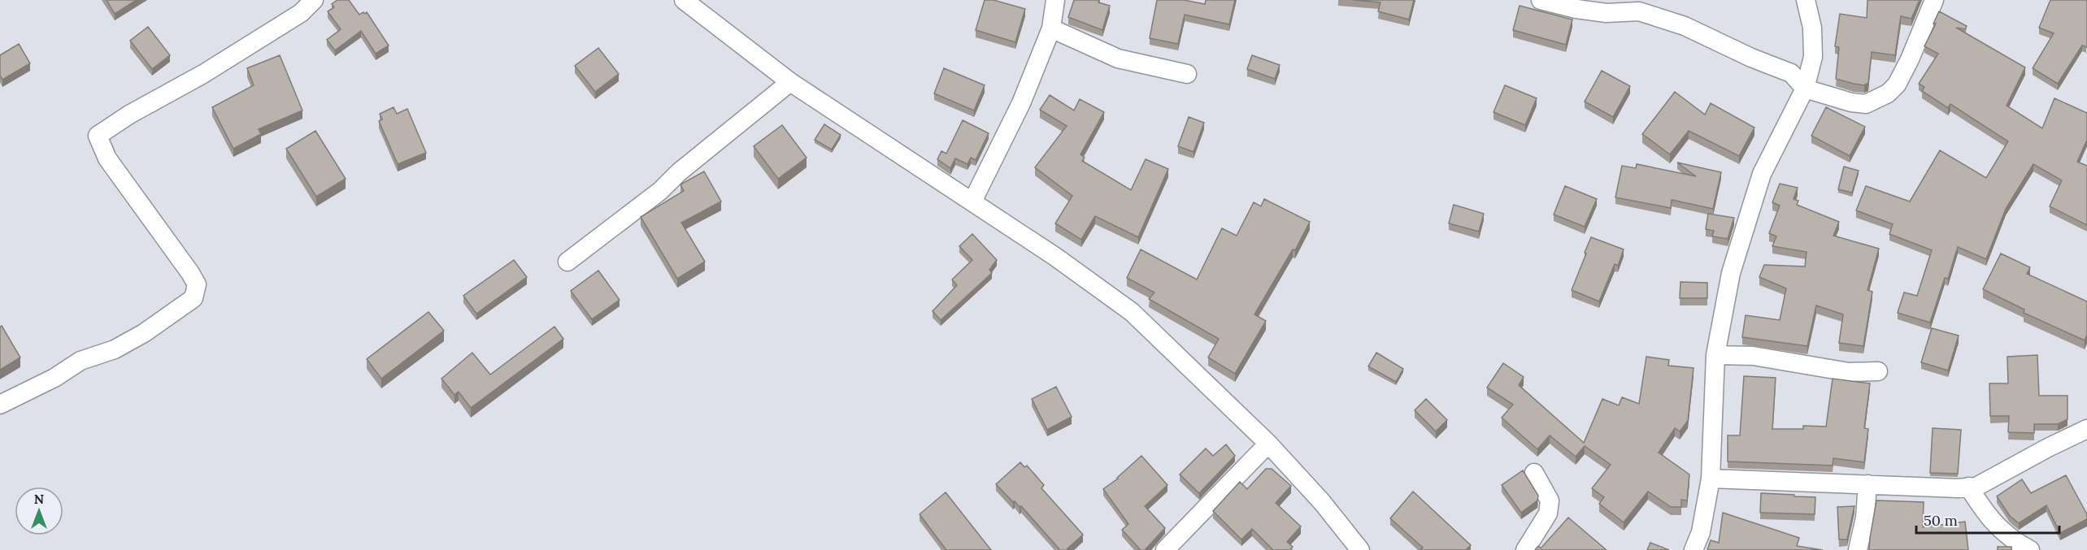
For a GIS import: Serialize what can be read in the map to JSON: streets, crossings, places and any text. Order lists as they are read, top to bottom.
{
  "scale_bar": "50 m",
  "north": "top"
}
